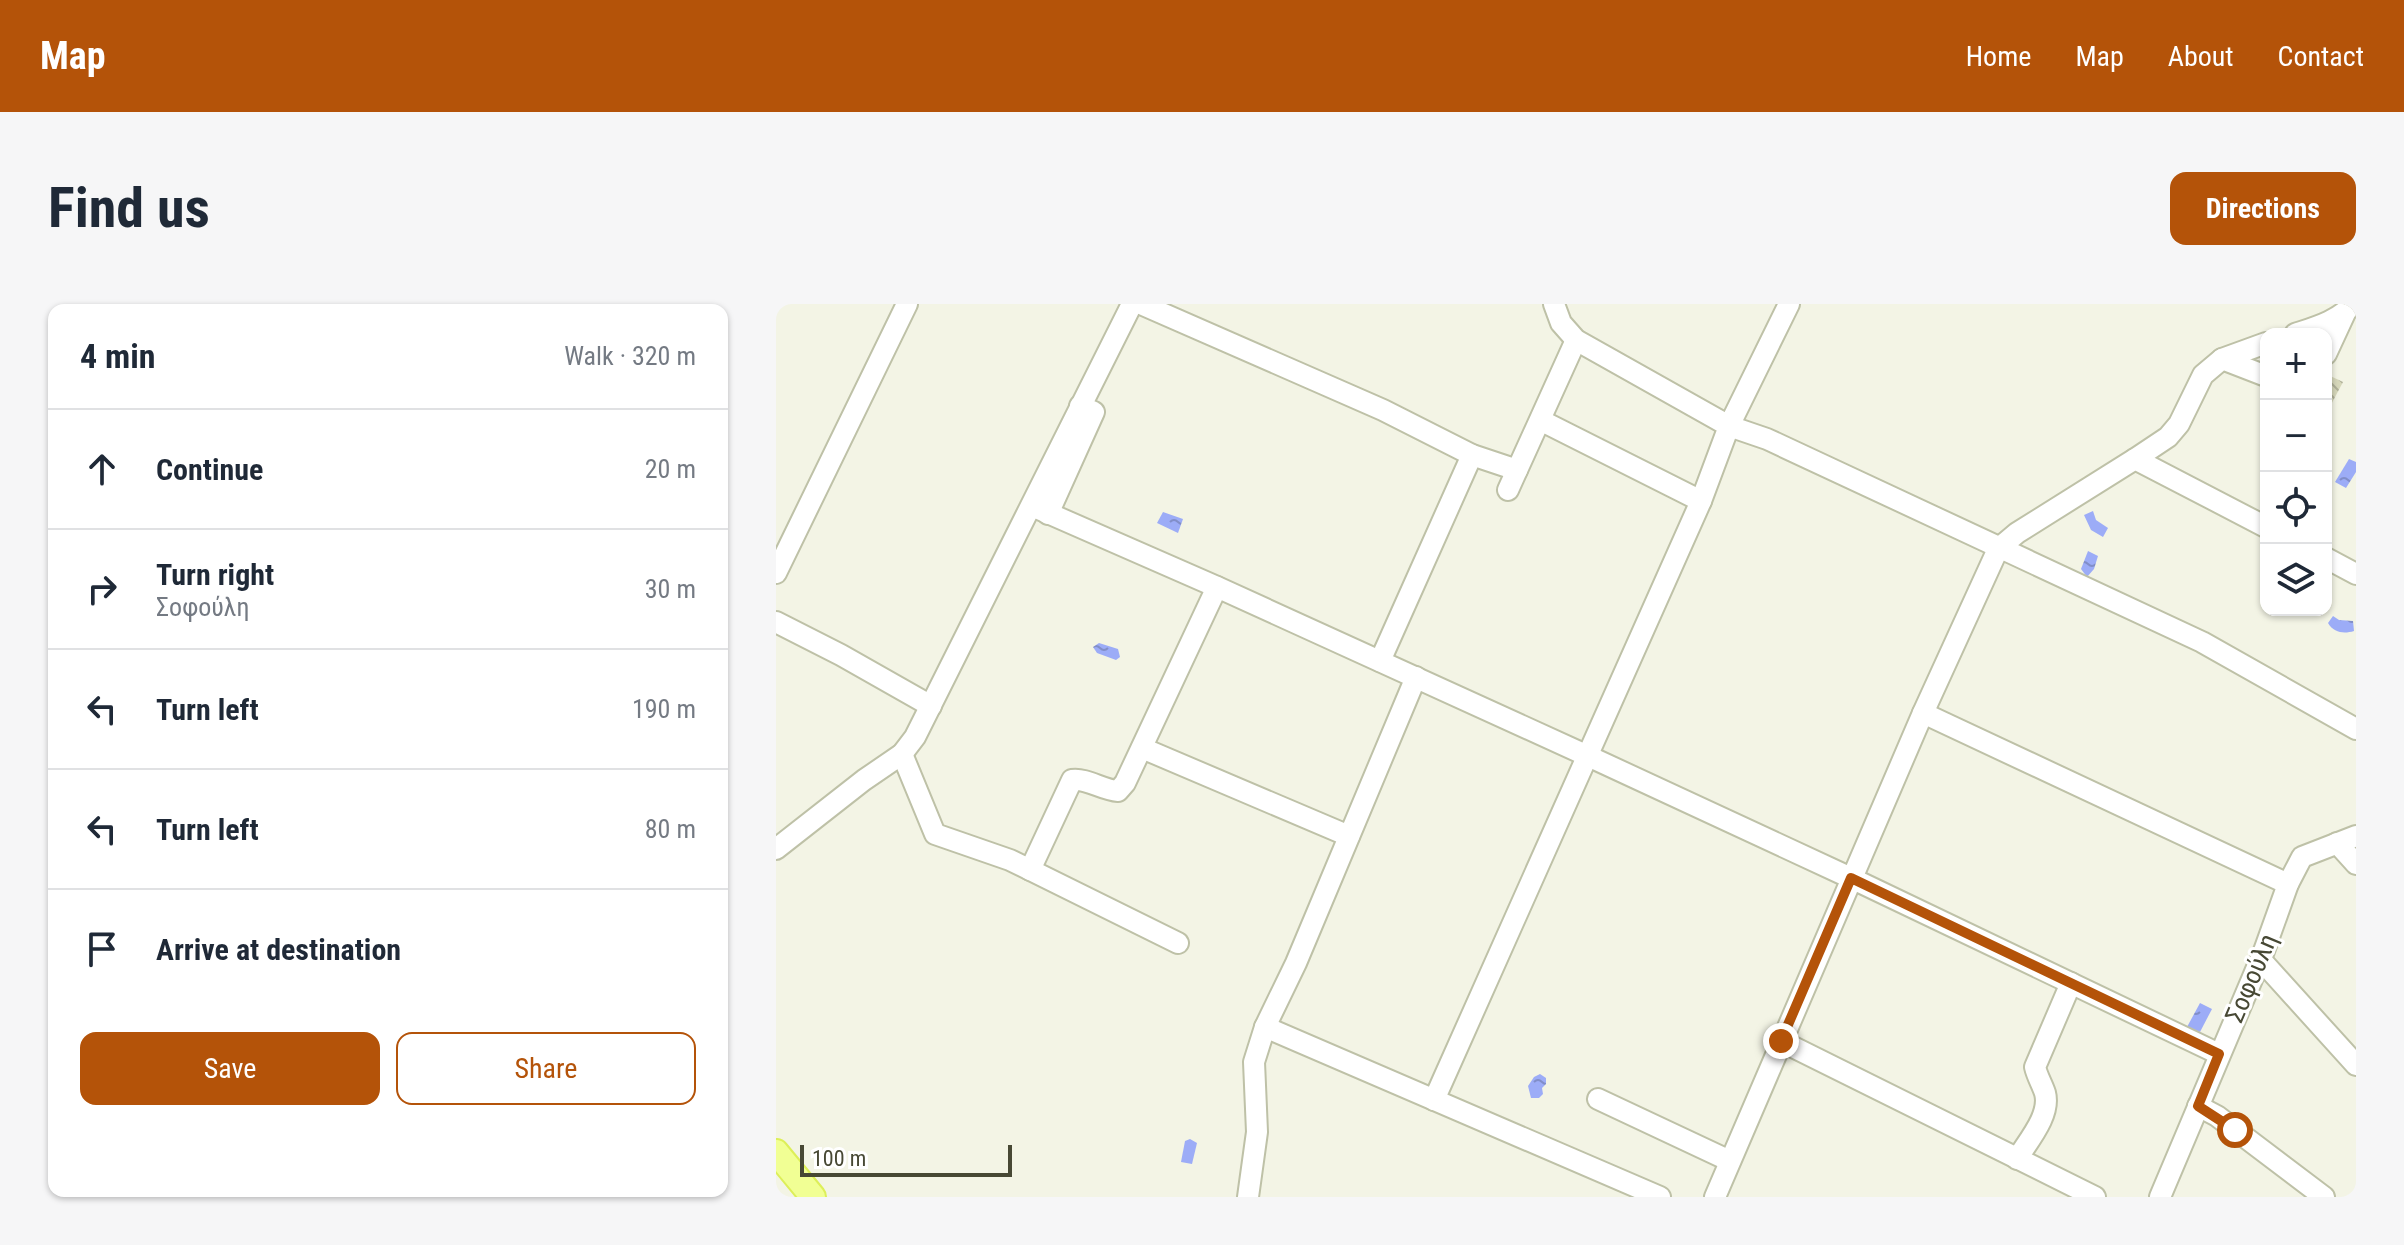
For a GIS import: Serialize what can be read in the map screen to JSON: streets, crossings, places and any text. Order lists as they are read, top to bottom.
{
  "streets": {
    "street": ["Σοφούλη"]
  },
  "scale_bar": "100 m",
  "page": {
    "header": "Map",
    "nav": [
      "Home",
      "Map",
      "About",
      "Contact"
    ],
    "buttons": [
      "Directions",
      ["Save", "Share"]
    ],
    "title": "Find us",
    "heading": ["4 min", "Walk · 320 m"],
    "map_buttons": ["+", "−"],
    "list": [
      ["Continue", "20 m"],
      ["Turn right", "Σοφούλη", "30 m"],
      ["Turn left", "190 m"],
      ["Turn left", "80 m"],
      "Arrive at destination"
    ],
    "scale": "100 m"
  }
}
